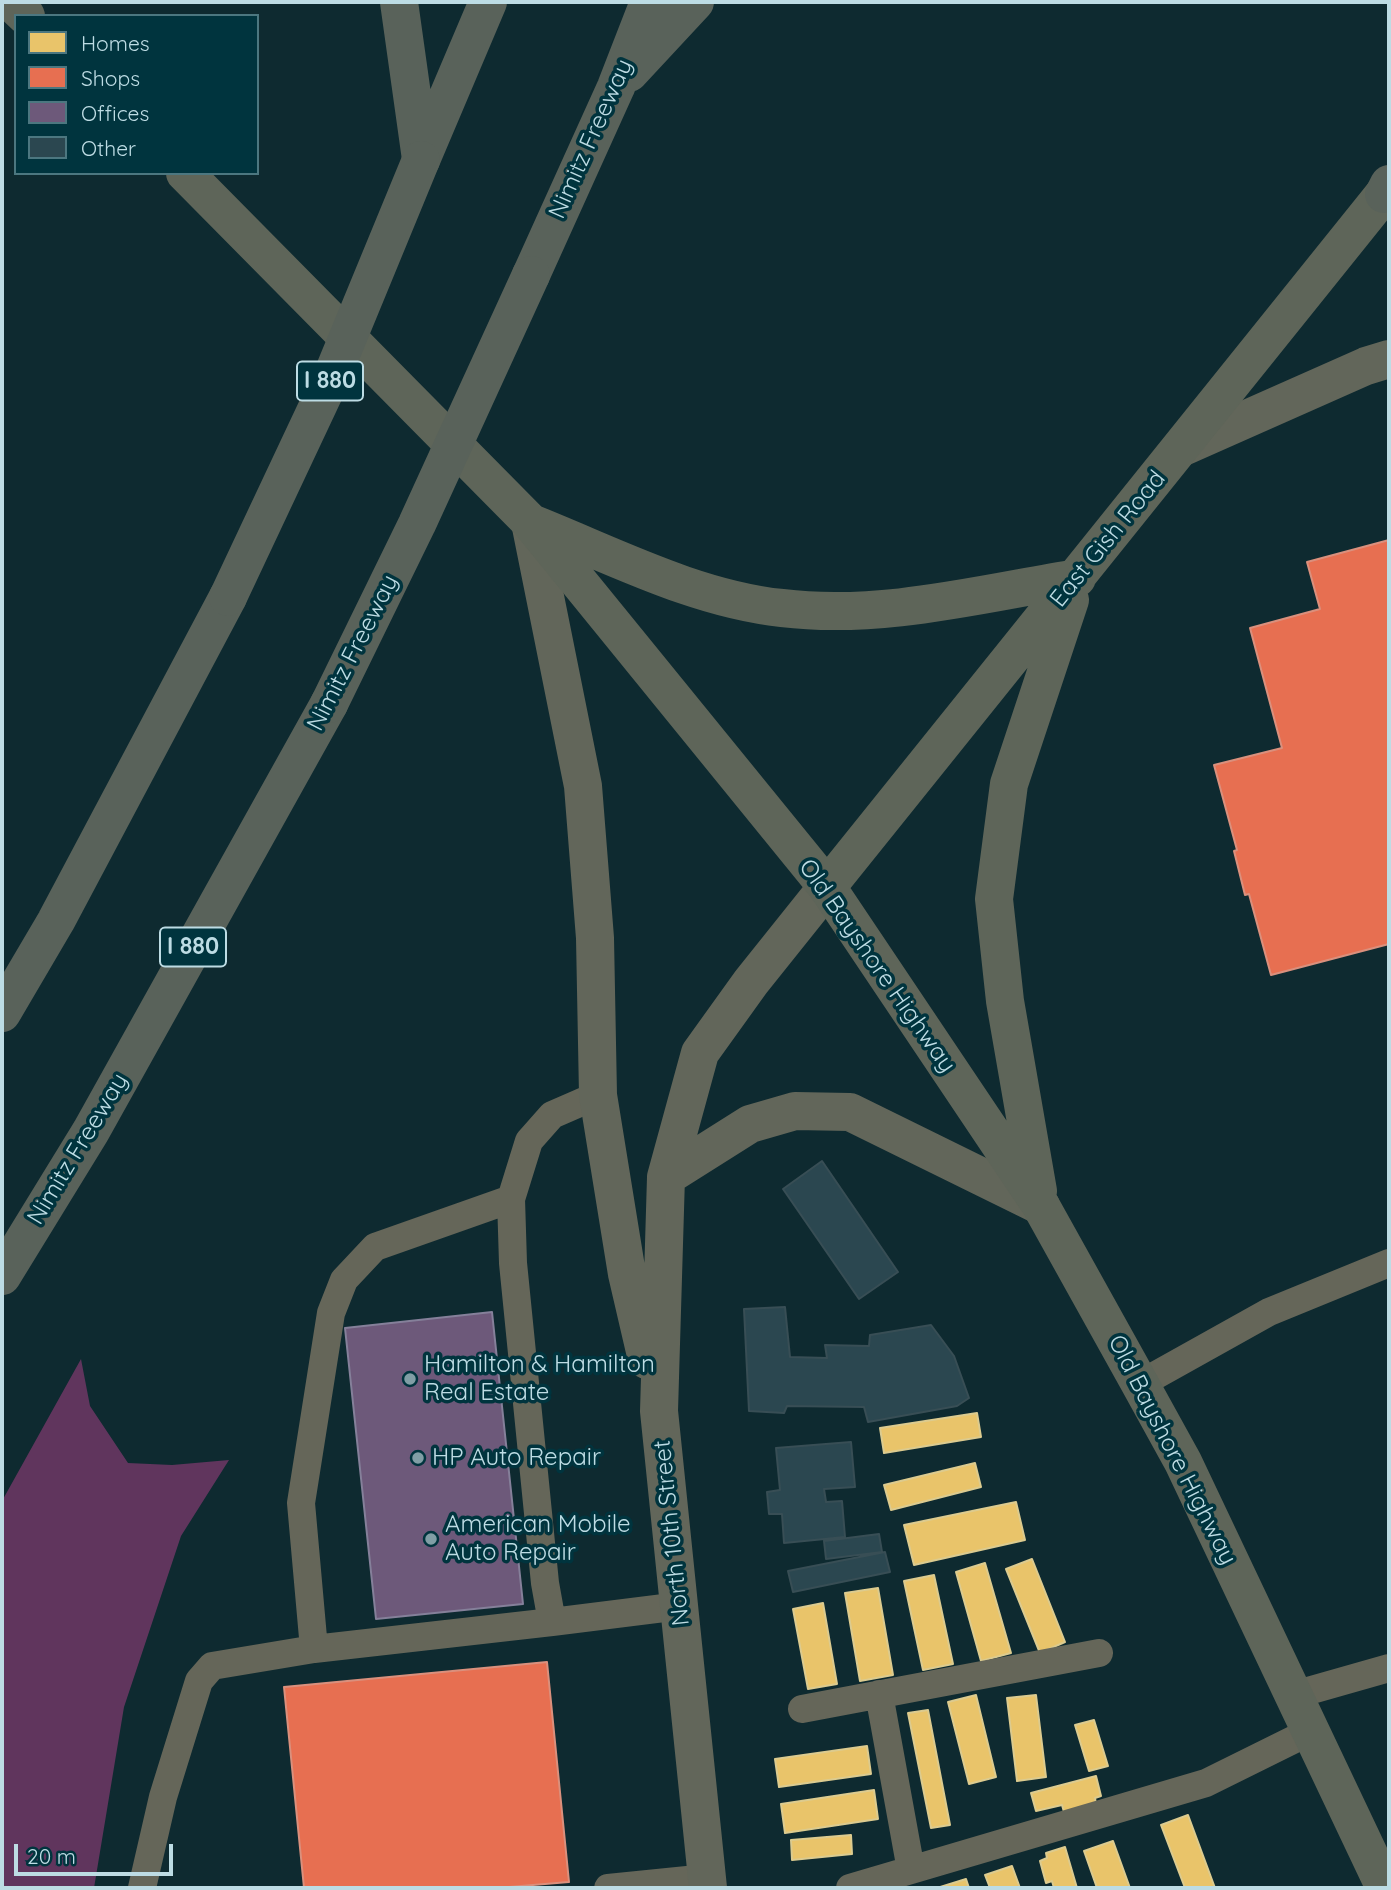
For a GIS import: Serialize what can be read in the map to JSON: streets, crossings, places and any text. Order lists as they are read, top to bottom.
{
  "streets": {
    "highway": ["Nimitz Freeway", "I 880"],
    "main road": ["East Gish Road", "Old Bayshore Highway", "North 10th Street"]
  },
  "crossings": [
    ["East Gish Road", "Old Bayshore Highway"],
    ["East Gish Road", "North 10th Street"],
    ["Old Bayshore Highway", "North 10th Street"]
  ],
  "places": ["Hamilton & Hamilton Real Estate", "HP Auto Repair", "American Mobile Auto Repair"],
  "legend": [
    "Homes",
    "Shops",
    "Offices",
    "Other"
  ],
  "scale_bar": "20 m"
}
